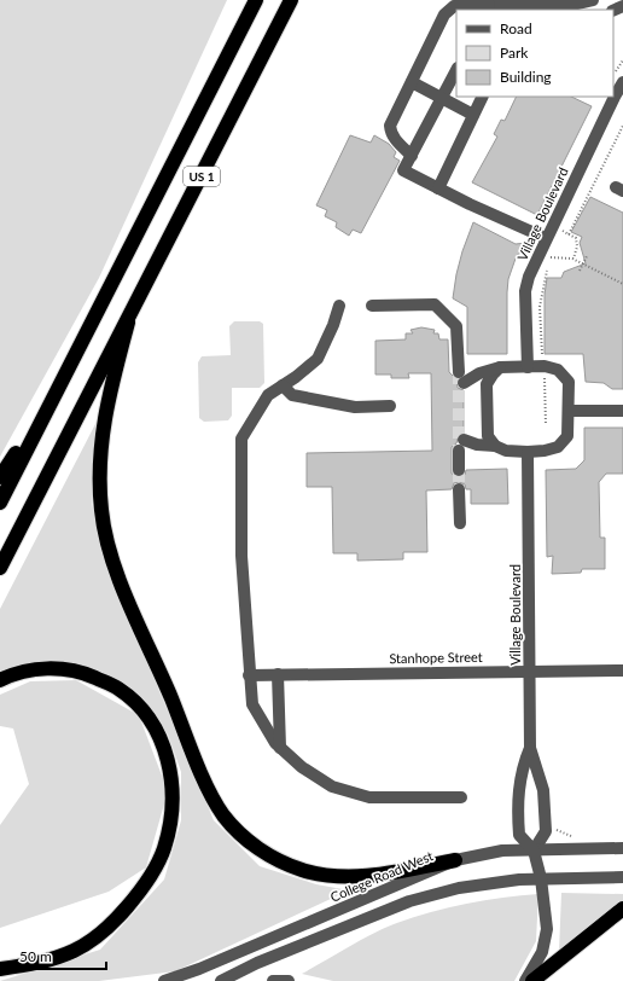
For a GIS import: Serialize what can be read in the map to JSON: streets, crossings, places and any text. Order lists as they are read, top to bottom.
{
  "streets": {
    "highway": ["US 1"],
    "street": ["Village Boulevard", "Stanhope Street", "College Road West"]
  },
  "crossings": [
    ["Village Boulevard", "Stanhope Street"],
    ["Village Boulevard", "College Road West"]
  ],
  "legend": ["Road", "Park", "Building"],
  "scale_bar": "50 m"
}
